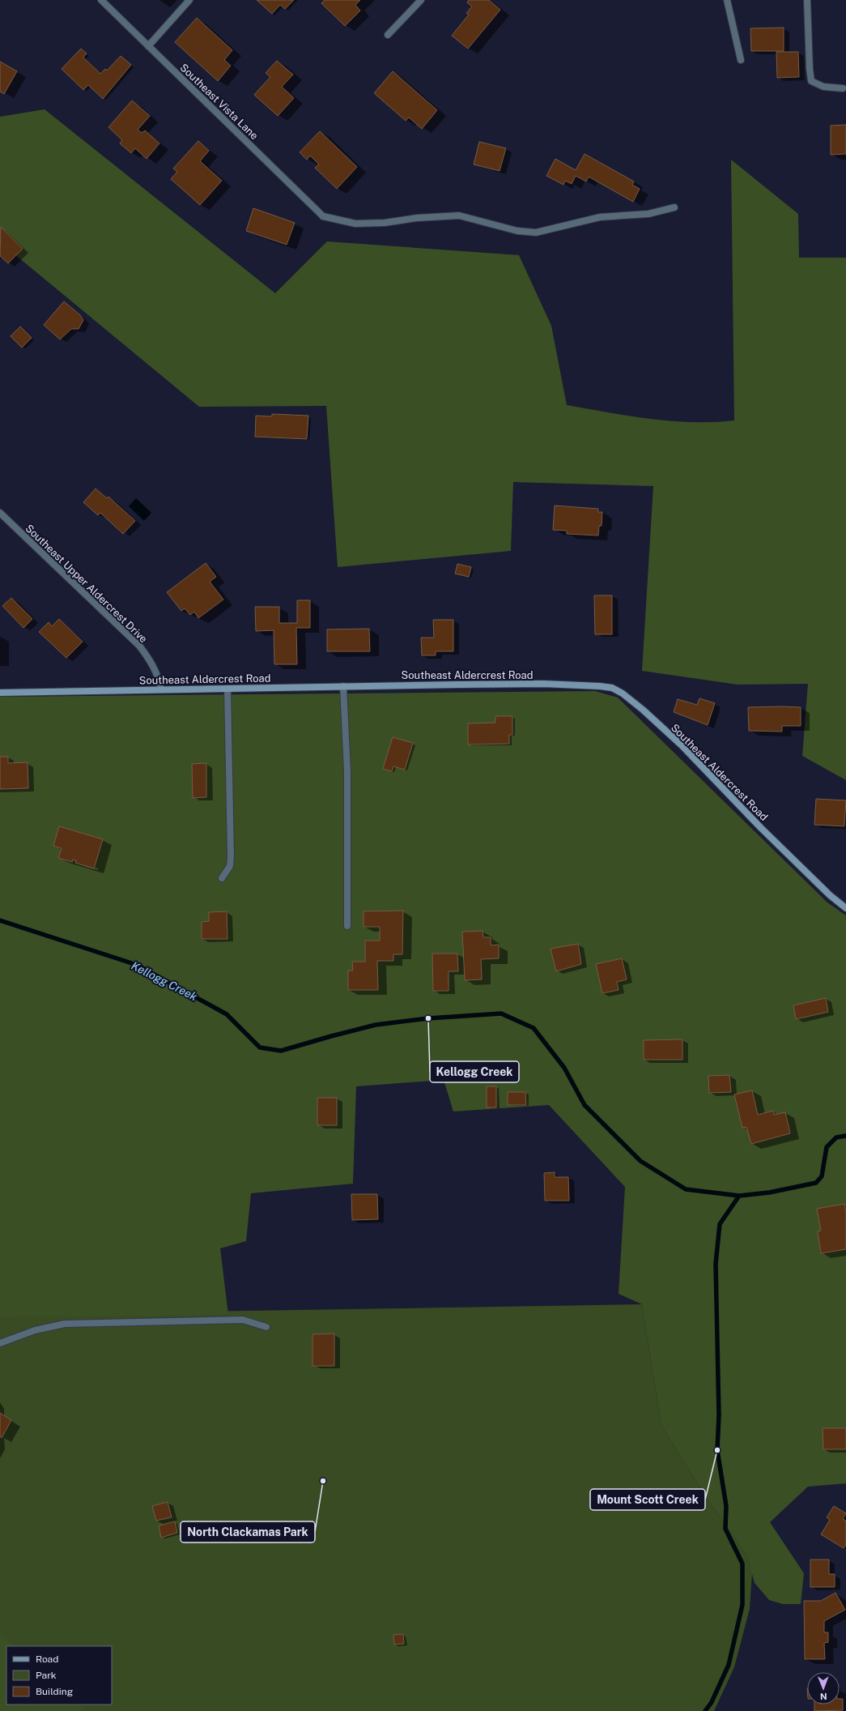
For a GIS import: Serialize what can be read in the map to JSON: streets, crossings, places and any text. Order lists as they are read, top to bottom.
{
  "streets": {
    "street": ["Southeast Vista Lane", "Southeast Upper Aldercrest Drive", "Southeast Aldercrest Road"]
  },
  "crossings": [
    ["Southeast Upper Aldercrest Drive", "Southeast Aldercrest Road"]
  ],
  "water": ["Kellogg Creek"],
  "places": ["Kellogg Creek", "Mount Scott Creek", "North Clackamas Park"],
  "legend": ["Road", "Park", "Building"],
  "north": "bottom"
}
